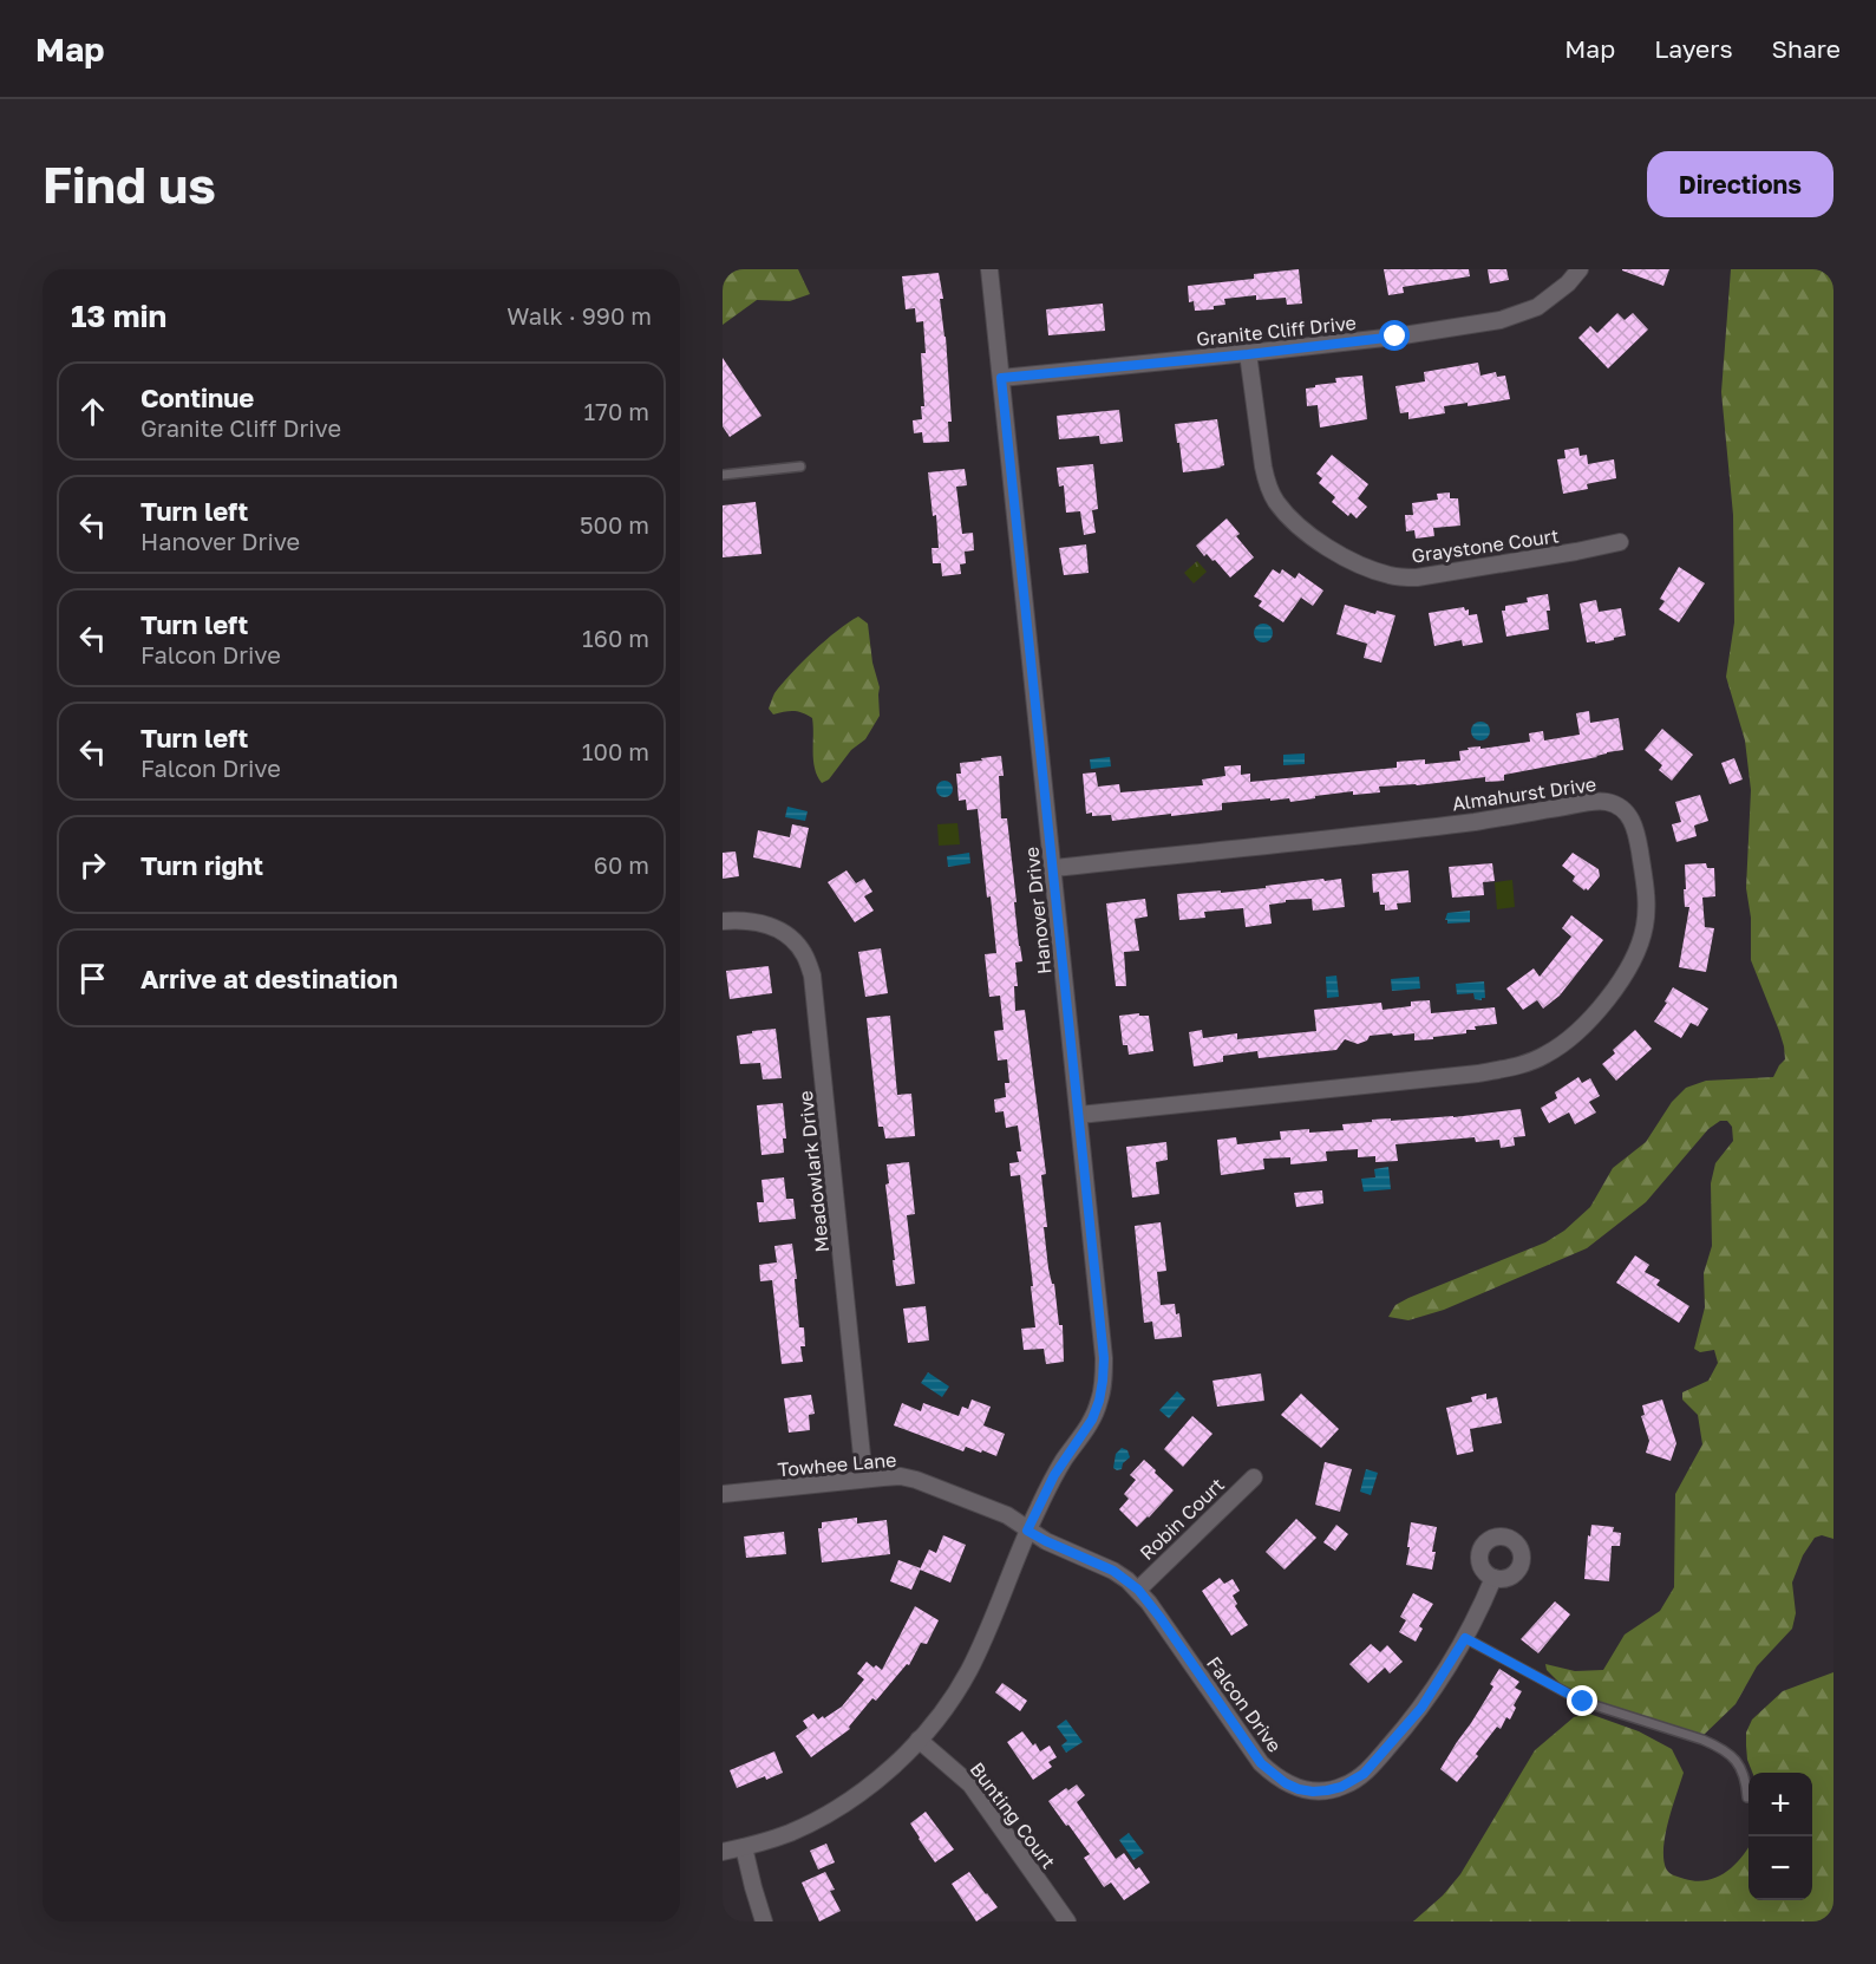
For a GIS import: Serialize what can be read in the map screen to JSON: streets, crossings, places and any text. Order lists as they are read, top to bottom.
{
  "streets": {
    "street": [
      "Granite Cliff Drive",
      "Graystone Court",
      "Almahurst Drive",
      "Hanover Drive",
      "Meadowlark Drive",
      "Towhee Lane",
      "Robin Court",
      "Falcon Drive",
      "Bunting Court"
    ]
  },
  "crossings": [
    ["Granite Cliff Drive", "Graystone Court"],
    ["Granite Cliff Drive", "Hanover Drive"],
    ["Almahurst Drive", "Hanover Drive"],
    ["Hanover Drive", "Towhee Lane"],
    ["Hanover Drive", "Falcon Drive"],
    ["Hanover Drive", "Bunting Court"],
    ["Meadowlark Drive", "Towhee Lane"],
    ["Towhee Lane", "Falcon Drive"],
    ["Robin Court", "Falcon Drive"]
  ],
  "page": {
    "header": "Map",
    "nav": ["Map", "Layers", "Share"],
    "buttons": "Directions",
    "title": "Find us",
    "heading": ["13 min", "Walk · 990 m"],
    "list": [
      ["Continue", "Granite Cliff Drive", "170 m"],
      ["Turn left", "Hanover Drive", "500 m"],
      ["Turn left", "Falcon Drive", "160 m"],
      ["Turn left", "Falcon Drive", "100 m"],
      ["Turn right", "60 m"],
      "Arrive at destination"
    ],
    "map_buttons": ["+", "−"]
  }
}
